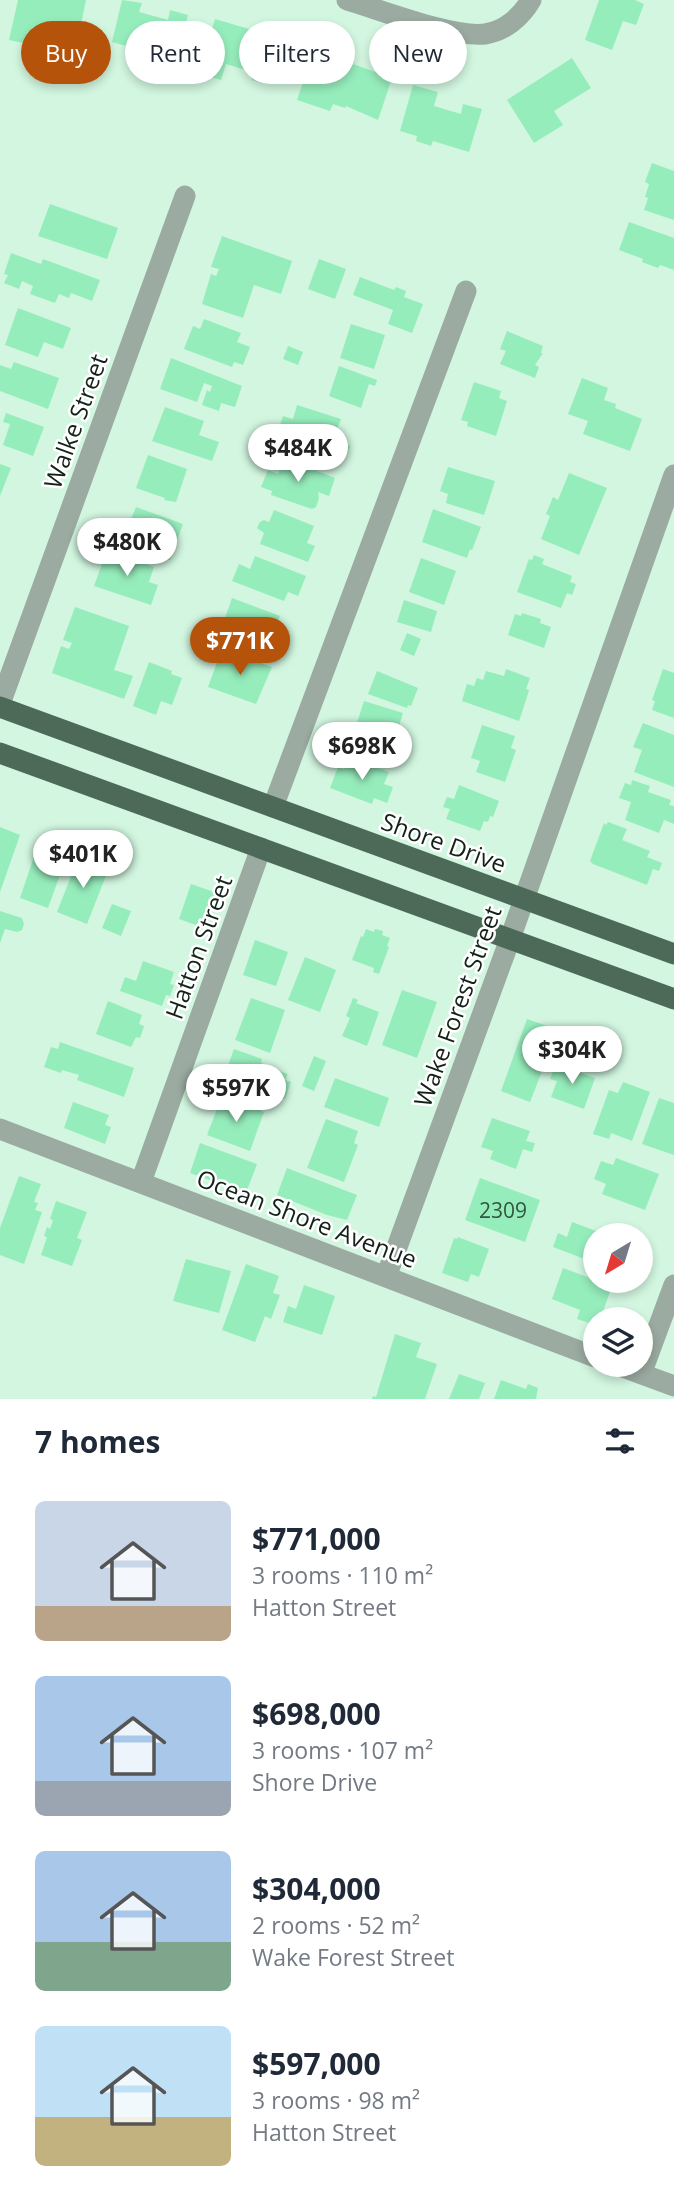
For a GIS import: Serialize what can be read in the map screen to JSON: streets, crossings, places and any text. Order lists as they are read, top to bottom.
{
  "streets": {
    "highway": ["Shore Drive"],
    "street": [
      "Walke Street",
      "Hatton Street",
      "Wake Forest Street",
      "Ocean Shore Avenue"
    ]
  },
  "crossings": [
    ["Walke Street", "Shore Drive"],
    ["Shore Drive", "Wake Forest Street"],
    ["Hatton Street", "Ocean Shore Avenue"],
    ["Wake Forest Street", "Ocean Shore Avenue"]
  ],
  "house_numbers": ["2309"],
  "north": "bottom left",
  "page": {
    "chip": [
      "Buy",
      "Rent",
      "Filters",
      "New"
    ],
    "price": [
      "$484K",
      "$480K",
      "$771K",
      "$698K",
      "$401K",
      "$304K",
      "$597K"
    ],
    "heading": "7 homes",
    "list": [
      {
        "name": "$771,000",
        "note": "3 rooms · 110 m² · Hatton Street"
      },
      {
        "name": "$698,000",
        "note": "3 rooms · 107 m² · Shore Drive"
      },
      {
        "name": "$304,000",
        "note": "2 rooms · 52 m² · Wake Forest Street"
      },
      {
        "name": "$597,000",
        "note": "3 rooms · 98 m² · Hatton Street"
      }
    ]
  }
}
